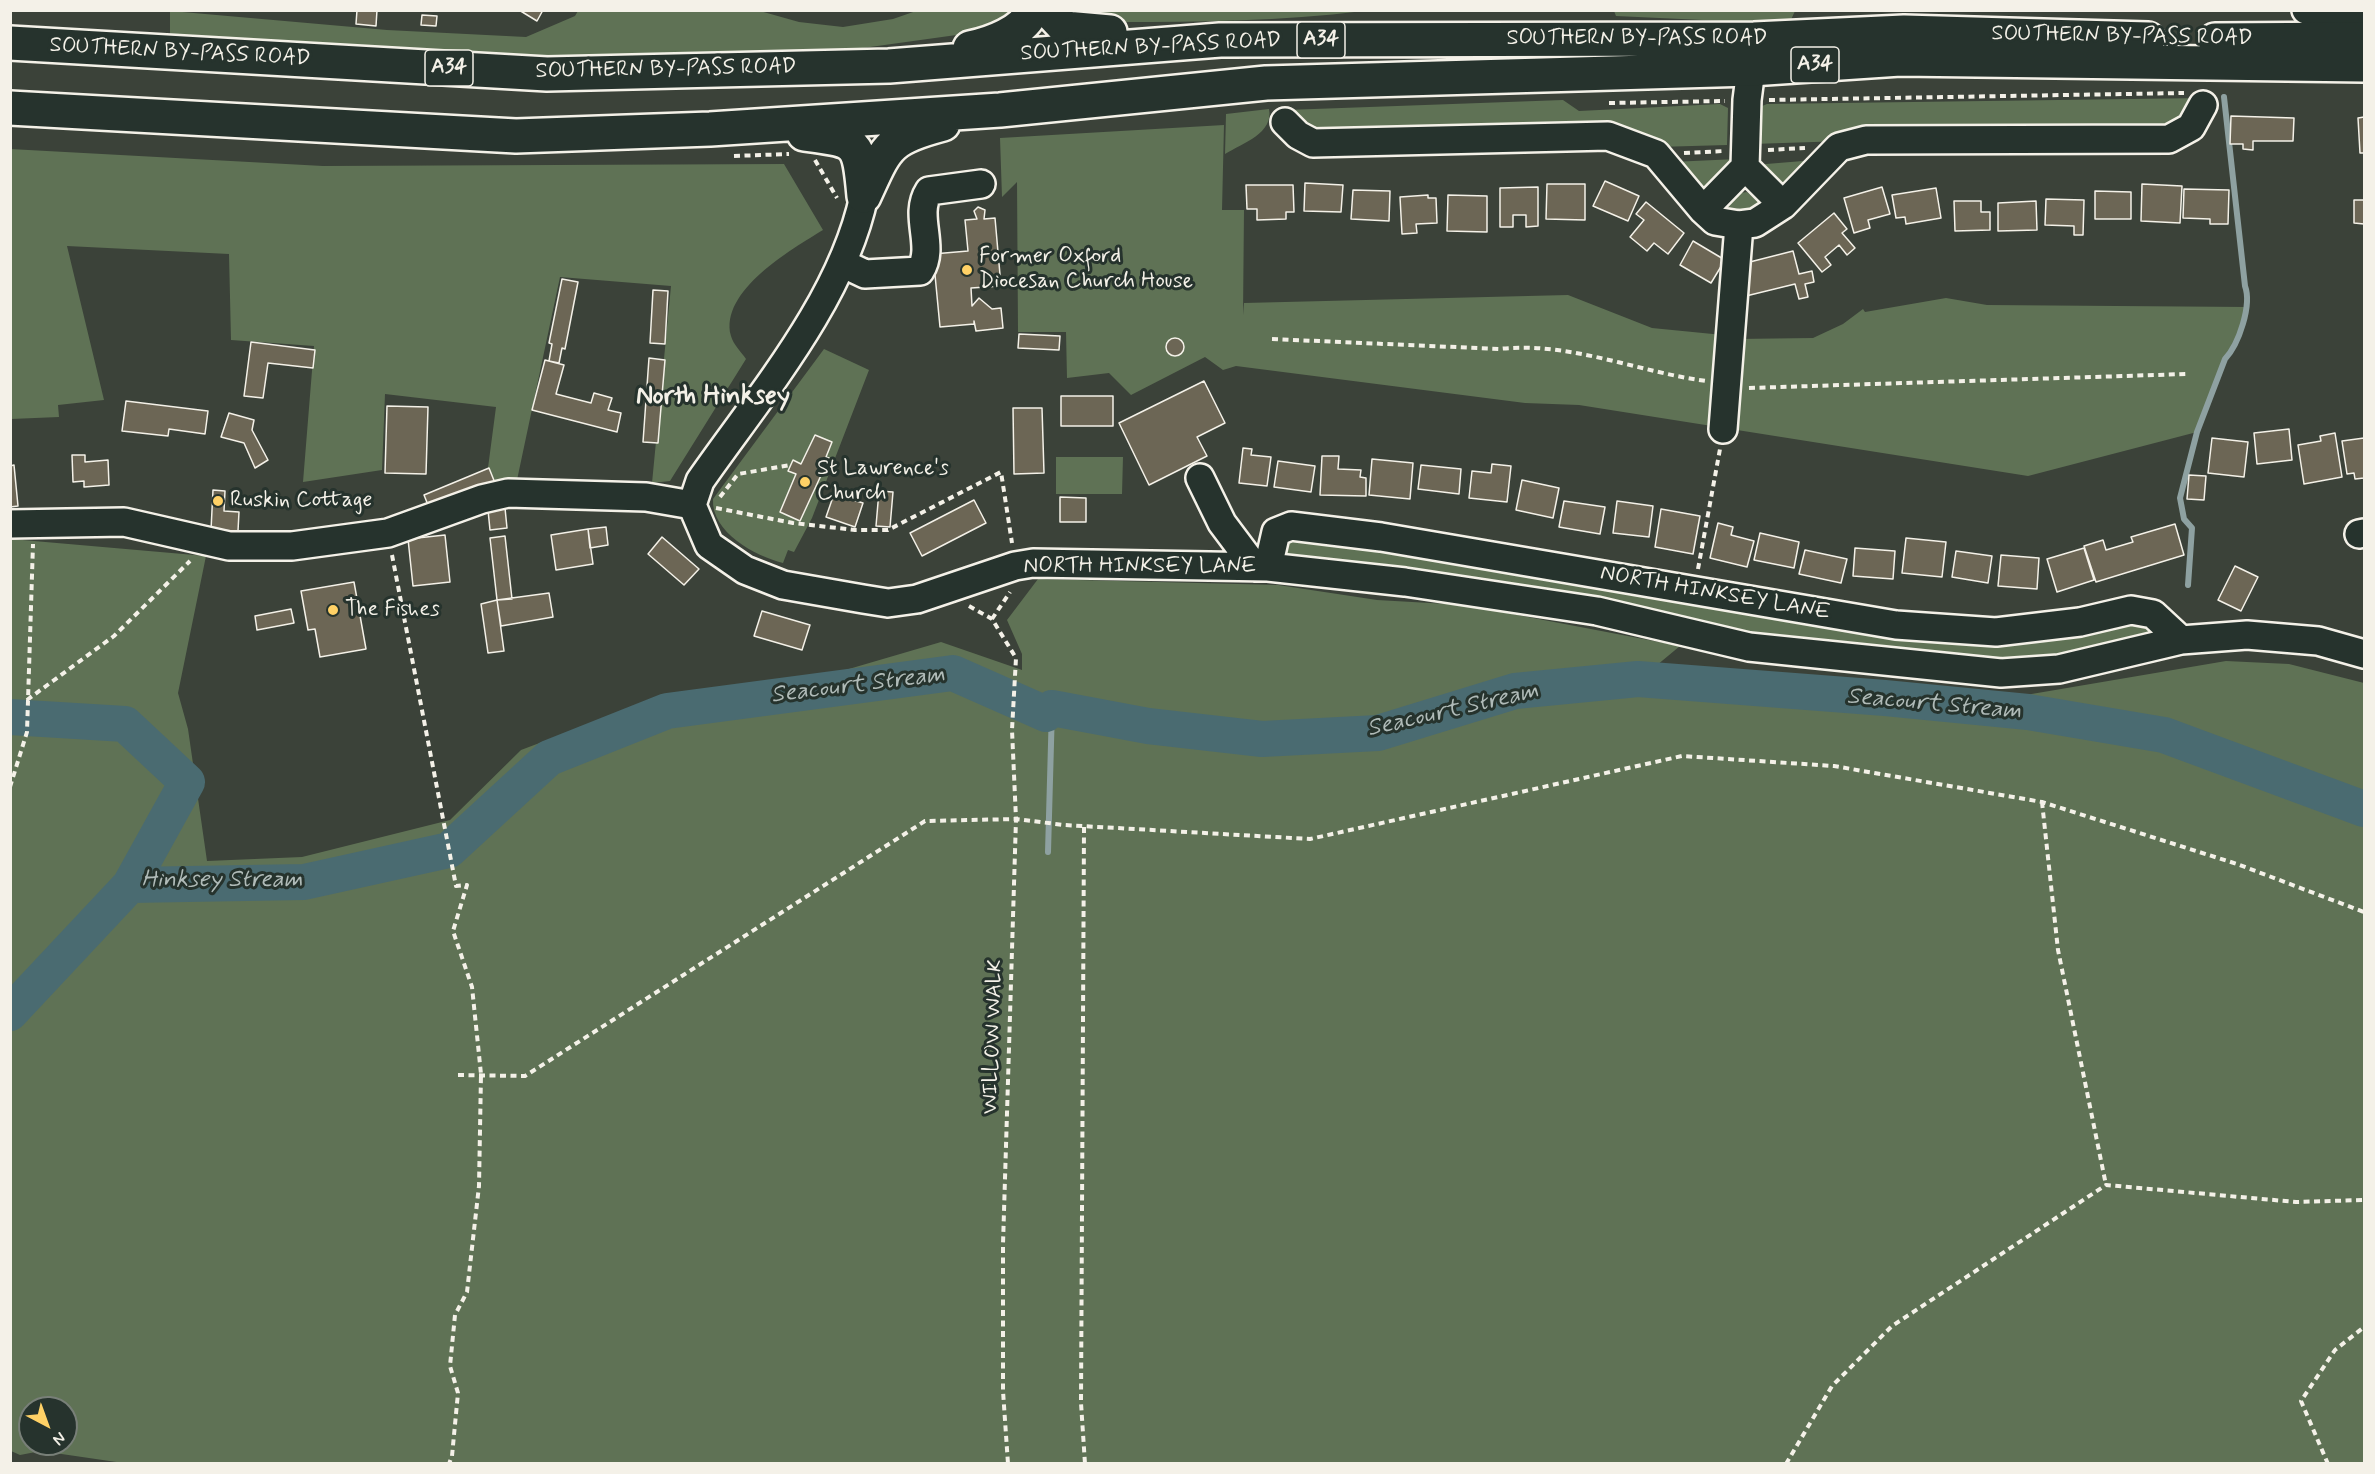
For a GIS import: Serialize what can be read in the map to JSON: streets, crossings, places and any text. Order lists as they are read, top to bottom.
{
  "streets": {
    "highway": ["SOUTHERN BY-PASS ROAD", "A34"],
    "street": ["NORTH HINKSEY LANE"],
    "path": ["WILLOW WALK"]
  },
  "districts": ["North Hinksey"],
  "water": ["Seacourt Stream", "Hinksey Stream"],
  "places": [
    "Former Oxford Diocesan Church House",
    "St Lawrence's Church",
    "Ruskin Cottage",
    "The Fishes"
  ],
  "north": "bottom right"
}
